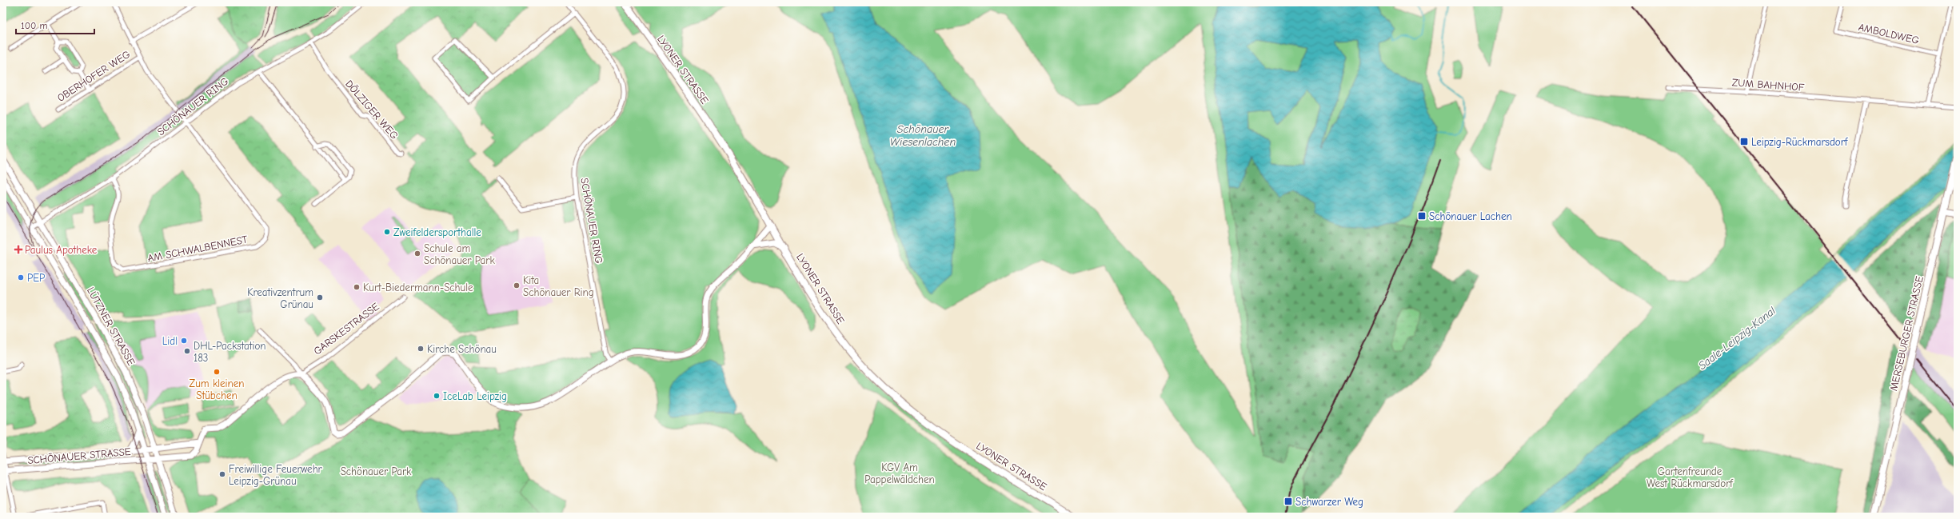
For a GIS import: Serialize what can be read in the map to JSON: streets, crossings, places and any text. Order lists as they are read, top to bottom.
{
  "streets": {
    "main road": [
      "LYONER STRASSE",
      "LÜTZNER STRASSE",
      "GARSKESTRASSE",
      "MERSEBURGER STRASSE",
      "SCHÖNAUER STRASSE"
    ],
    "street": [
      "AMBOLDWEG",
      "OBERHOFER WEG",
      "ZUM BAHNHOF",
      "SCHÖNAUER RING",
      "DÖLZIGER WEG",
      "AM SCHWALBENNEST"
    ]
  },
  "crossings": [
    ["SCHÖNAUER RING", "DÖLZIGER WEG"],
    ["SCHÖNAUER RING", "AM SCHWALBENNEST"],
    ["SCHÖNAUER RING", "LÜTZNER STRASSE"],
    ["LÜTZNER STRASSE", "GARSKESTRASSE"],
    ["LÜTZNER STRASSE", "SCHÖNAUER STRASSE"],
    ["GARSKESTRASSE", "SCHÖNAUER STRASSE"]
  ],
  "water": ["Schönauer Wiesenlachen", "Saale-Leipzig-Kanal"],
  "parks": ["KGV Am Pappelwäldchen", "Schönauer Park", "Gartenfreunde West Rückmarsdorf"],
  "places": {
    "transit": ["Leipzig-Rückmarsdorf", "Schönauer Lachen", "Schwarzer Weg"],
    "other": [
      "Zweifeldersporthalle",
      "Schule am Schönauer Park",
      "PEP",
      "Kita Schönauer Ring",
      "Kurt-Biedermann-Schule",
      "Kreativzentrum Grünau",
      "Lidl",
      "Kirche Schönau",
      "DHL-Packstation 183",
      "Zum kleinen Stübchen",
      "IceLab Leipzig",
      "Freiwillige Feuerwehr Leipzig-Grünau"
    ],
    "health": ["Paulus Apotheke"]
  },
  "scale_bar": "100 m"
}
